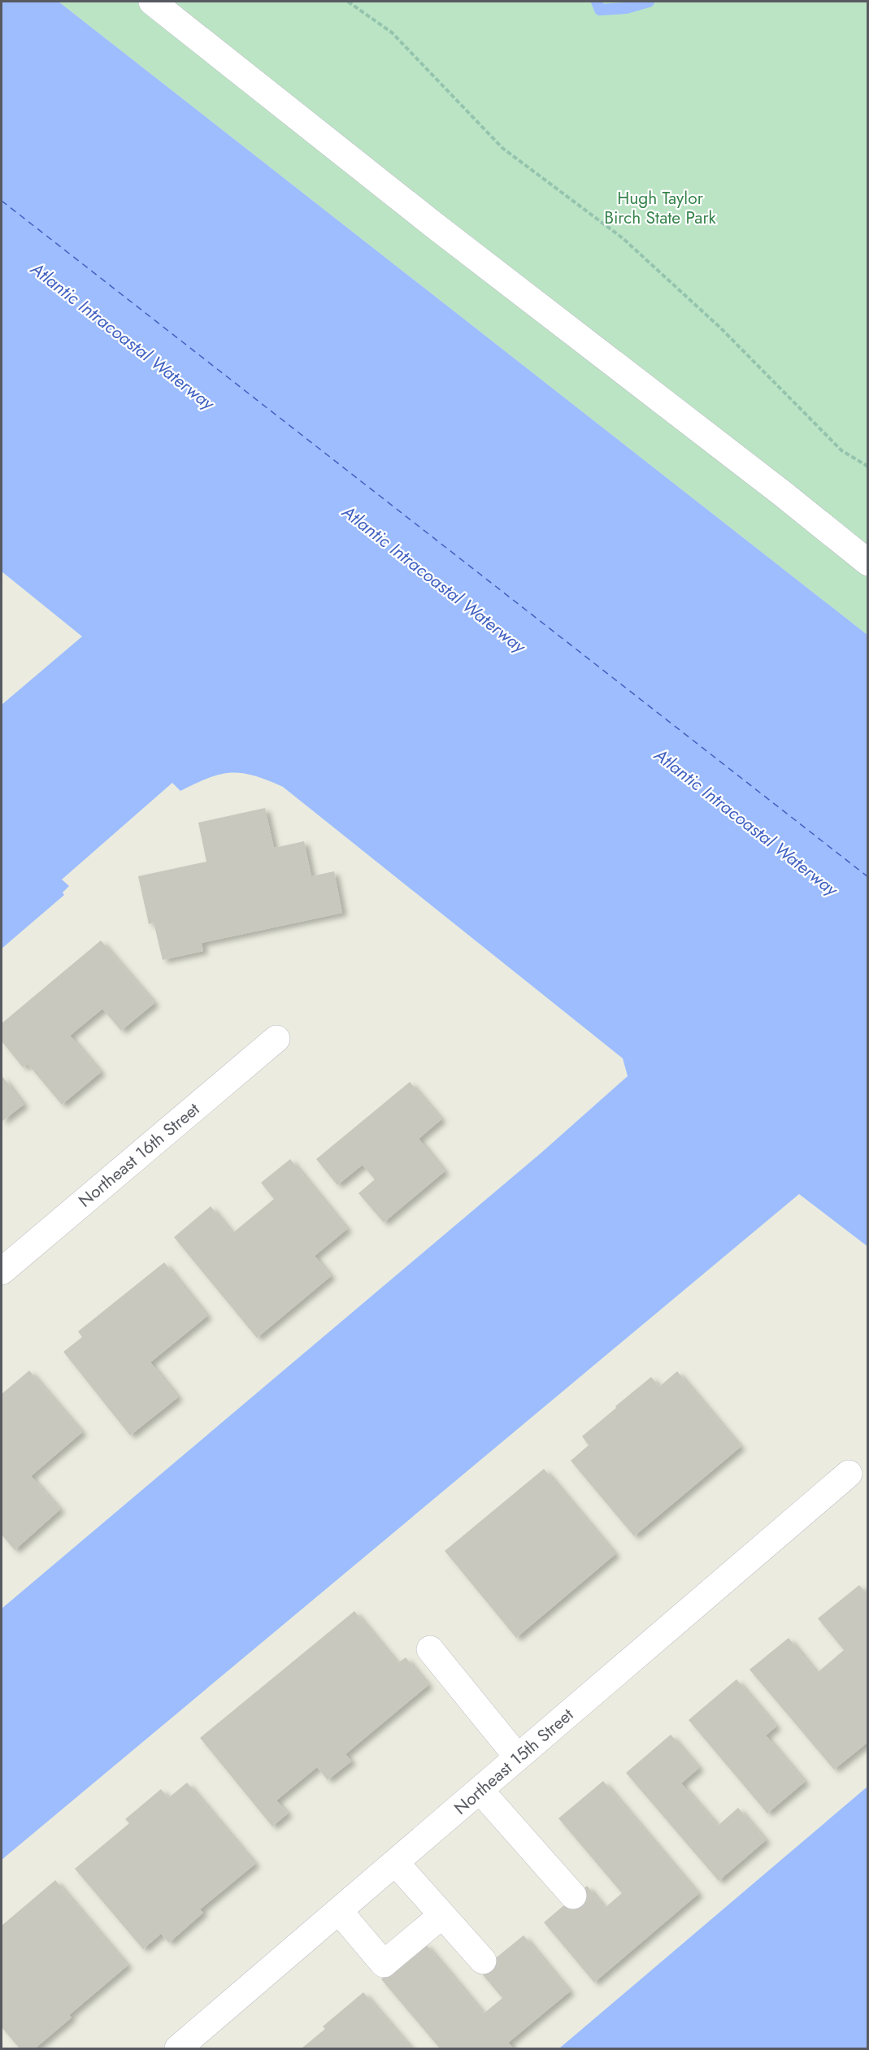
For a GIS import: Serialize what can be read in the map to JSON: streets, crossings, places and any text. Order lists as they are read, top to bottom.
{
  "streets": {
    "street": ["Northeast 16th Street", "Northeast 15th Street"]
  },
  "water": ["Atlantic Intracoastal Waterway"],
  "parks": ["Hugh Taylor Birch State Park"]
}
